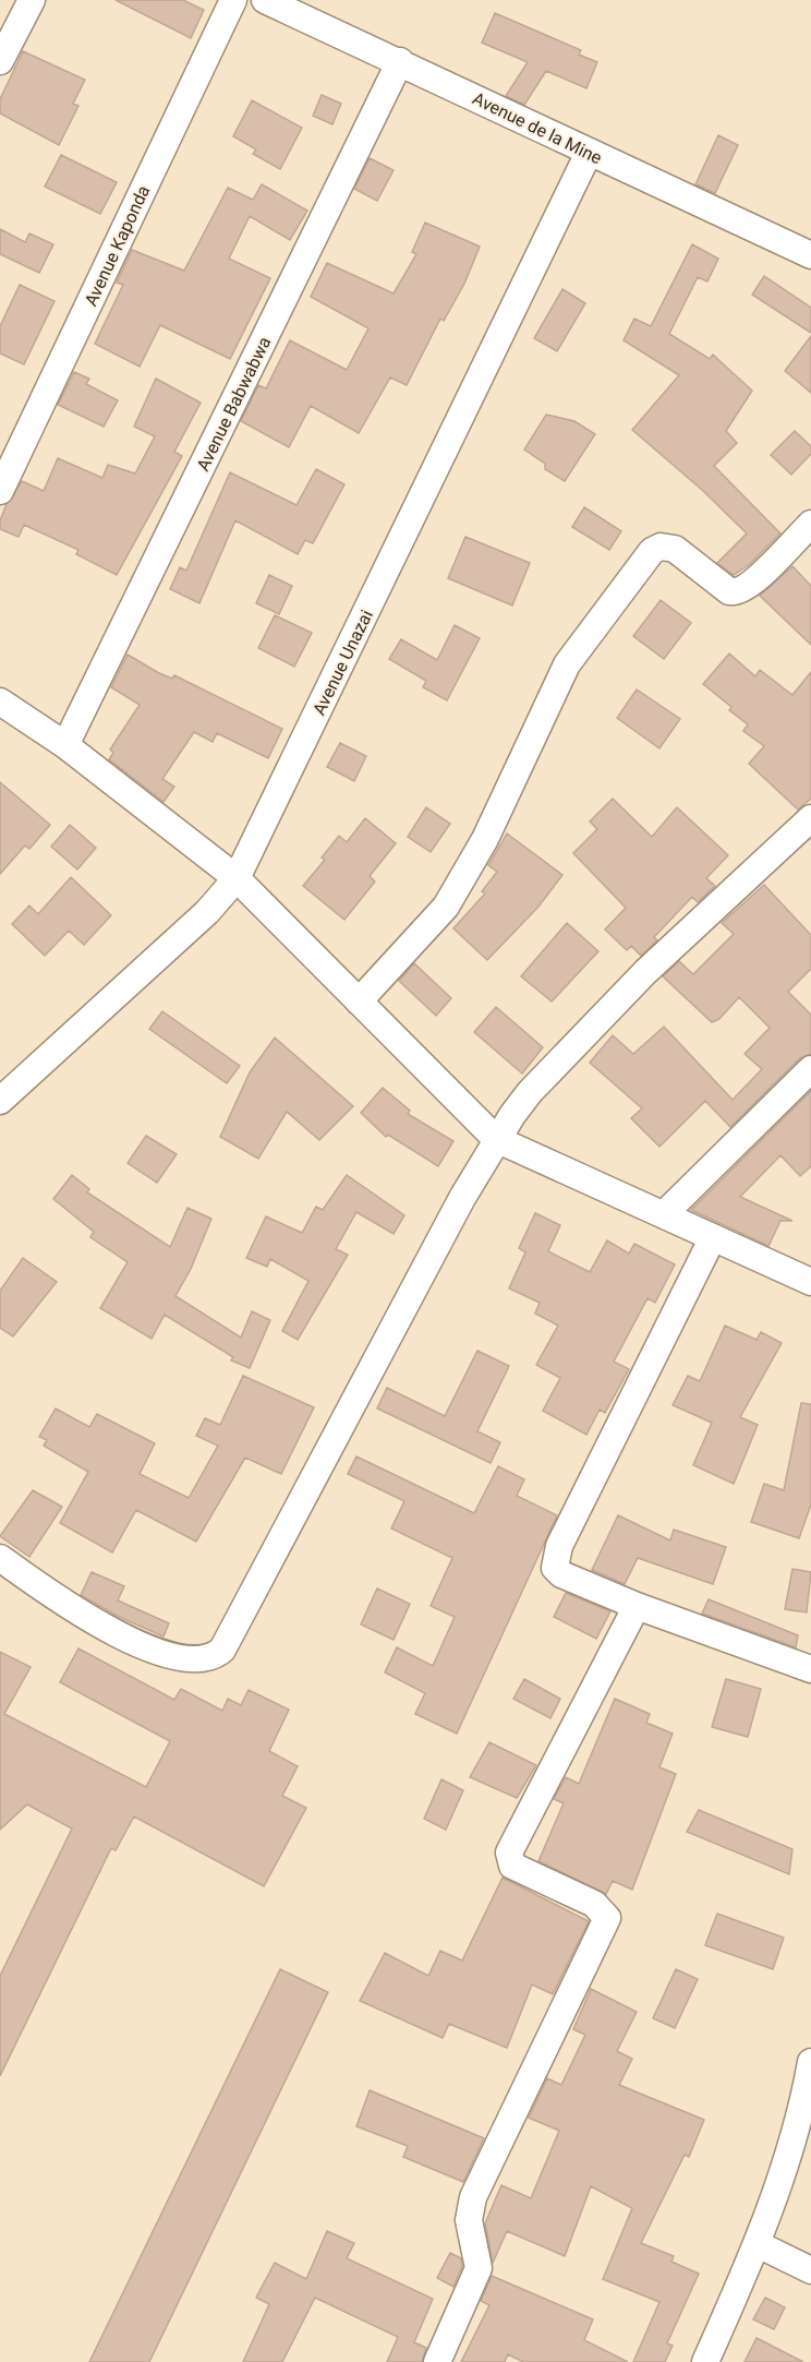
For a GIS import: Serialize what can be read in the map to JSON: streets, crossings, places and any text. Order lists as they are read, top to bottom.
{
  "streets": {
    "street": [
      "Avenue de la Mine",
      "Avenue Kaponda",
      "Avenue Babwabwa",
      "Avenue Unazai"
    ]
  },
  "crossings": [
    ["Avenue de la Mine", "Avenue Babwabwa"],
    ["Avenue de la Mine", "Avenue Unazai"]
  ]
}
